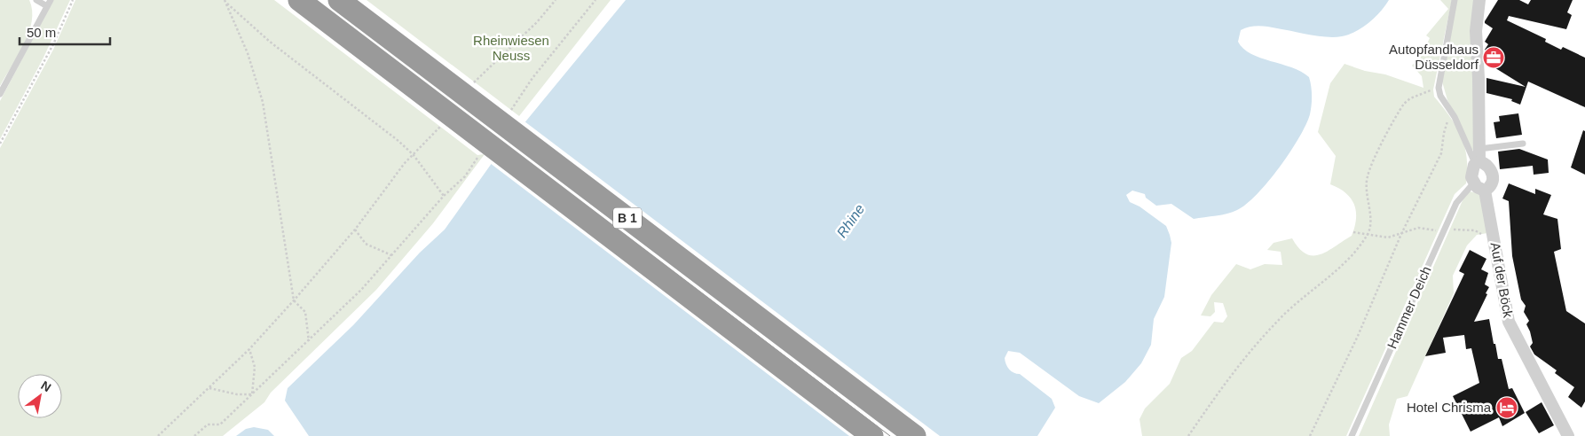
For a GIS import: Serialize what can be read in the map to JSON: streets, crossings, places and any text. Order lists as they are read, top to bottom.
{
  "streets": {
    "highway": ["B 1"],
    "street": ["Auf der Böck"],
    "lane": ["Hammer Deich"]
  },
  "crossings": [
    ["Auf der Böck", "Hammer Deich"]
  ],
  "water": ["Rhine"],
  "parks": ["Rheinwiesen Neuss"],
  "places": {
    "office": ["Autopfandhaus Düsseldorf"],
    "hotel": ["Hotel Chrisma"]
  },
  "scale_bar": "50 m",
  "north": "top right"
}
